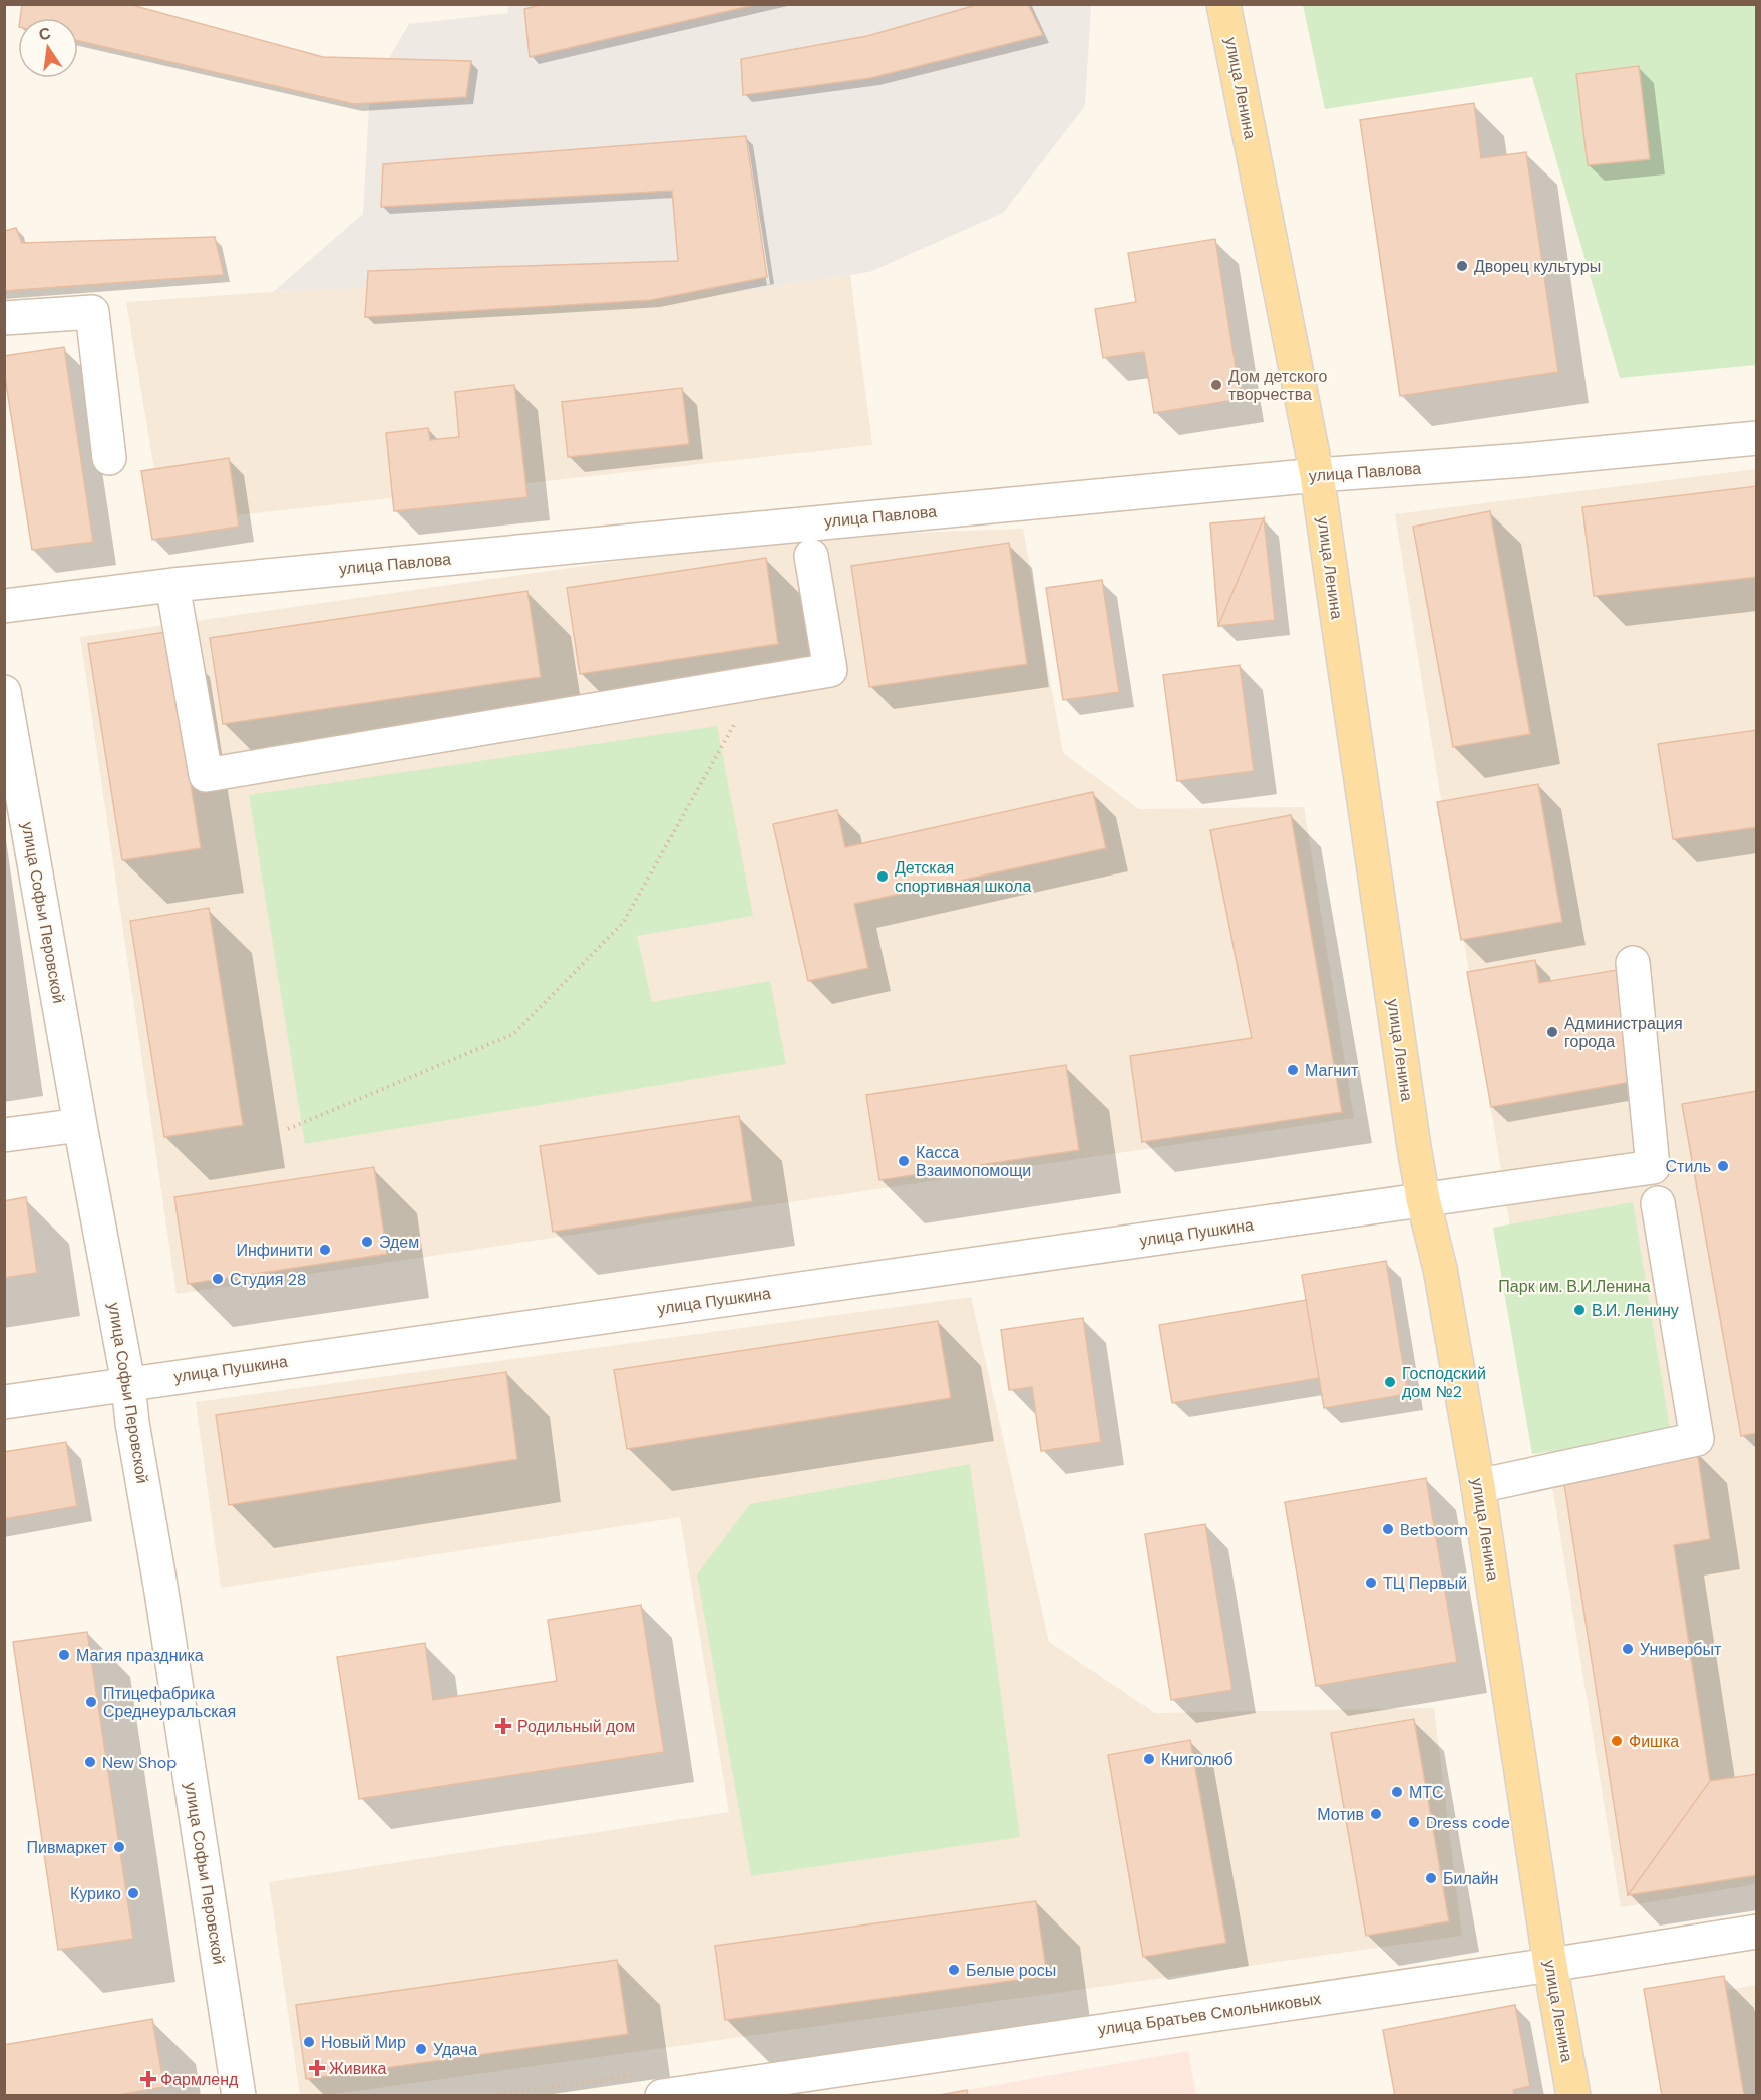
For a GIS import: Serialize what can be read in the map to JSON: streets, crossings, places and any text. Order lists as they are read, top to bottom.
{
  "streets": {
    "main road": ["улица Ленина"],
    "street": [
      "улица Павлова",
      "улица Софьи Перовской",
      "улица Пушкина",
      "улица Братьев Смольниковых"
    ]
  },
  "crossings": [
    ["улица Ленина", "улица Павлова"],
    ["улица Ленина", "улица Пушкина"],
    ["улица Ленина", "улица Братьев Смольниковых"],
    ["улица Софьи Перовской", "улица Пушкина"]
  ],
  "parks": ["Парк им. В.И.Ленина"],
  "places": {
    "other": [
      "Дворец культуры",
      "Дом детского творчества",
      "Детская спортивная школа",
      "Администрация города",
      "Магнит",
      "Касса Взаимопомощи",
      "Стиль",
      "Эдем",
      "Инфинити",
      "Студия 28",
      "В.И. Ленину",
      "Господский дом №2",
      "Betboom",
      "ТЦ Первый",
      "Универбыт",
      "Магия праздника",
      "Птицефабрика Среднеуральская",
      "Фишка",
      "Книголюб",
      "New Shop",
      "МТС",
      "Мотив",
      "Dress code",
      "Пивмаркет",
      "Билайн",
      "Курико",
      "Белые росы",
      "Новый Мир",
      "Удача"
    ],
    "health": ["Родильный дом", "Живика", "Фармленд"]
  },
  "north": "top"
}
